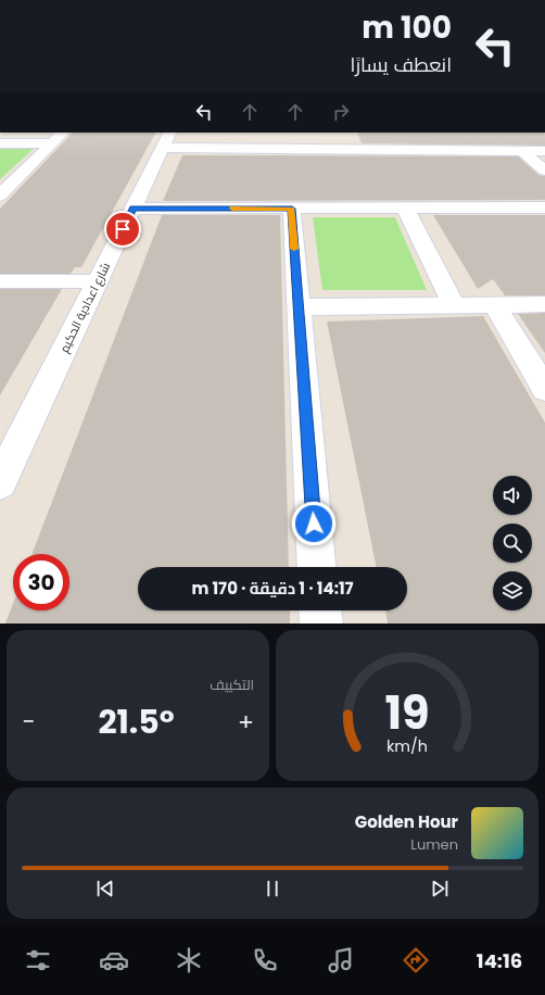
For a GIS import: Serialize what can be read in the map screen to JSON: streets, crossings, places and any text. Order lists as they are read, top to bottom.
{
  "streets": {
    "street": ["شارع اعدادية الحكيم"]
  },
  "page": {
    "turn": ["100 m", "انعطف يسارًا"],
    "limit": "30",
    "trip": "14:17 · 1 دقيقة · 170 m",
    "tile": "التكييف",
    "heat": ["−", "21.5°", "+"],
    "song": ["Golden Hour", "Lumen"],
    "tabs": "14:16",
    "gauge": ["19", "km/h"]
  }
}
